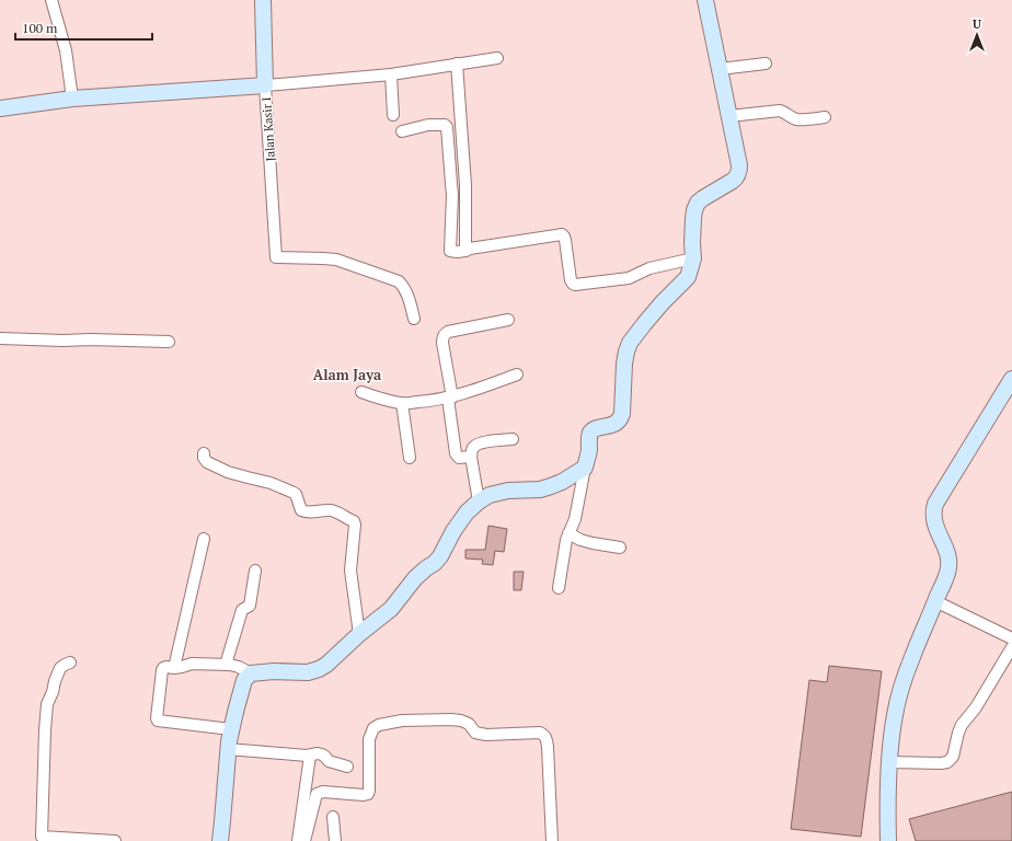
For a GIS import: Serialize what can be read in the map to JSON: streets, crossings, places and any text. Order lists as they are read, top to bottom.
{
  "streets": {
    "street": ["Jalan Kasir I"]
  },
  "districts": ["Alam Jaya"],
  "scale_bar": "100 m",
  "north": "top"
}
